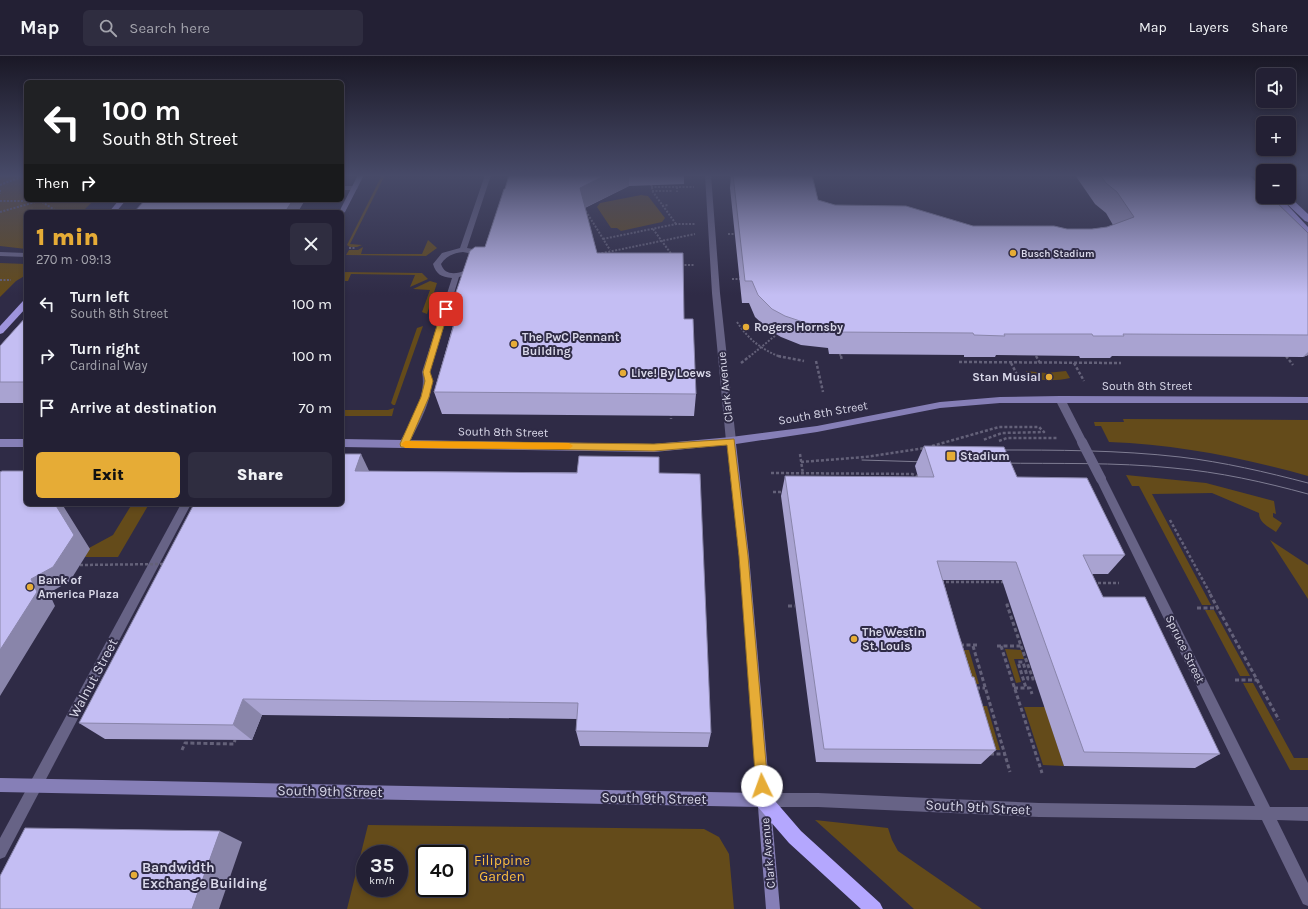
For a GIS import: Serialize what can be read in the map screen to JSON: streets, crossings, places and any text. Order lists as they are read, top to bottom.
{
  "streets": {
    "street": [
      "South 8th Street",
      "Clark Avenue",
      "Spruce Street",
      "Walnut Street",
      "South 9th Street"
    ]
  },
  "crossings": [
    ["South 8th Street", "Clark Avenue"],
    ["South 8th Street", "Spruce Street"],
    ["Clark Avenue", "South 9th Street"],
    ["Spruce Street", "South 9th Street"],
    ["Walnut Street", "South 9th Street"]
  ],
  "parks": ["Filippine Garden"],
  "places": {
    "other": [
      "Busch Stadium",
      "Rogers Hornsby",
      "The PwC Pennant Building",
      "Live! By Loews",
      "Stan Musial",
      "Bank of America Plaza",
      "The Westin St. Louis",
      "Bandwidth Exchange Building"
    ],
    "transit": ["Stadium"]
  },
  "page": {
    "header": "Map",
    "search": "Search here",
    "nav": ["Map", "Layers", "Share"],
    "map_buttons": ["+", "−"],
    "turn": ["100 m", "South 8th Street"],
    "then": "Then",
    "heading": ["1 min", "270 m · 09:13"],
    "list": [
      {
        "name": "Turn left",
        "note": "South 8th Street",
        "value": "100 m"
      },
      {
        "name": "Turn right",
        "note": "Cardinal Way",
        "value": "100 m"
      },
      {
        "name": "Arrive at destination",
        "value": "70 m"
      }
    ],
    "buttons": ["Exit", "Share"],
    "speed": "35 km/h",
    "limit": "40"
  }
}
